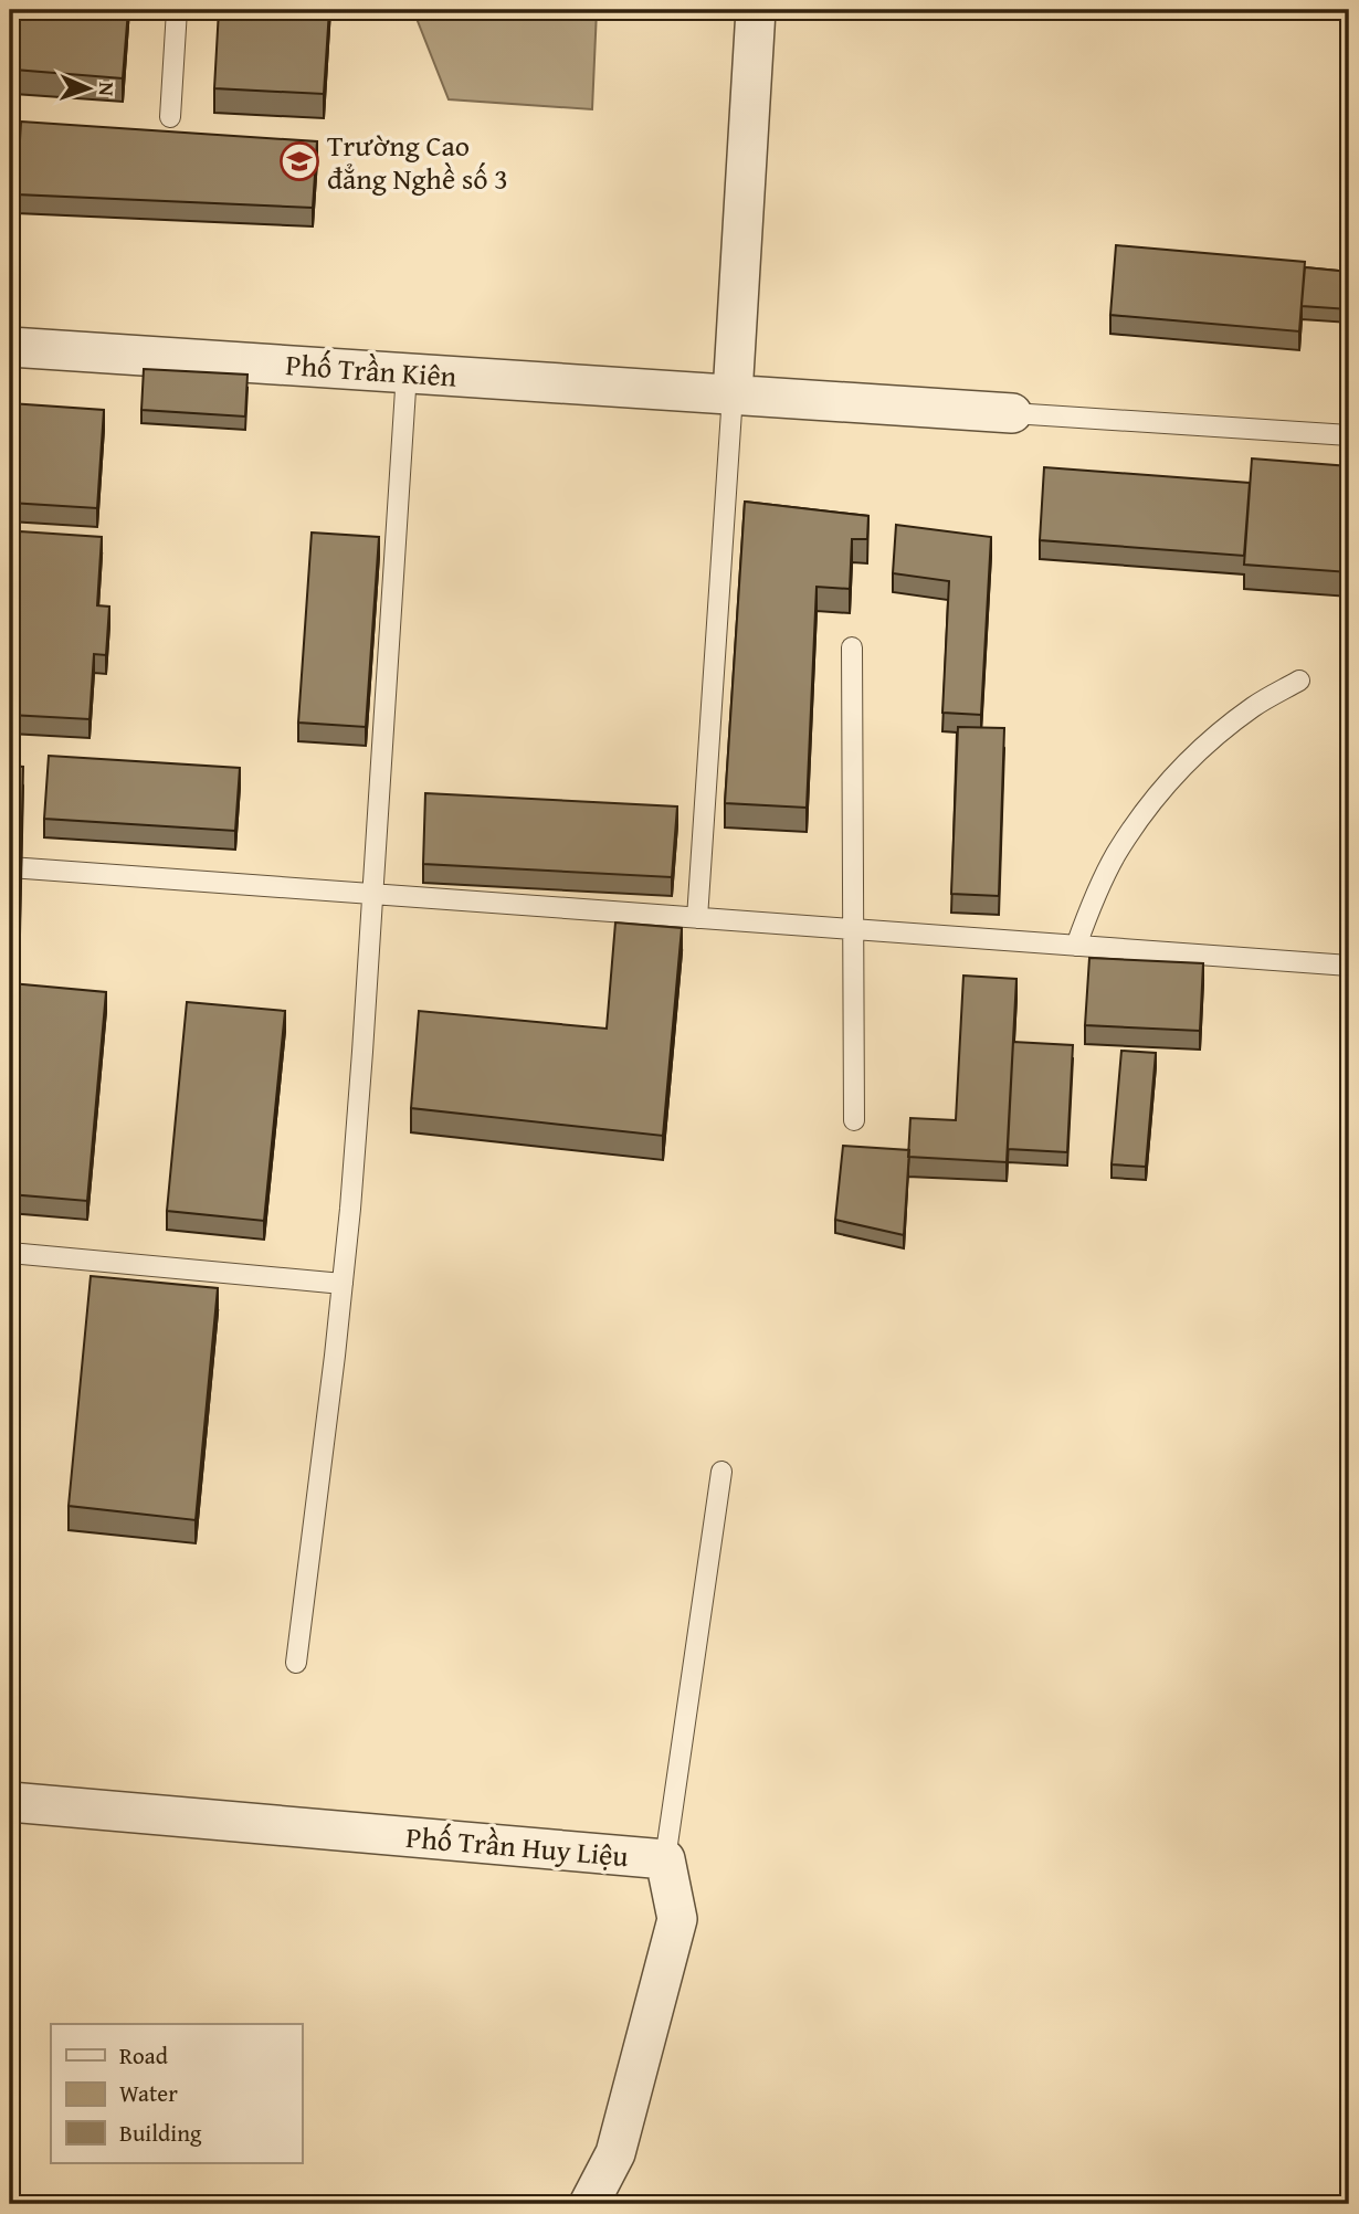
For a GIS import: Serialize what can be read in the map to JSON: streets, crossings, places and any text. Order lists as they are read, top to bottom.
{
  "streets": {
    "street": ["Phố Trần Kiên", "Phố Trần Huy Liệu"]
  },
  "places": {
    "school or university": ["Trường Cao đẳng Nghề số 3"]
  },
  "legend": ["Road", "Water", "Building"],
  "north": "right"
}
